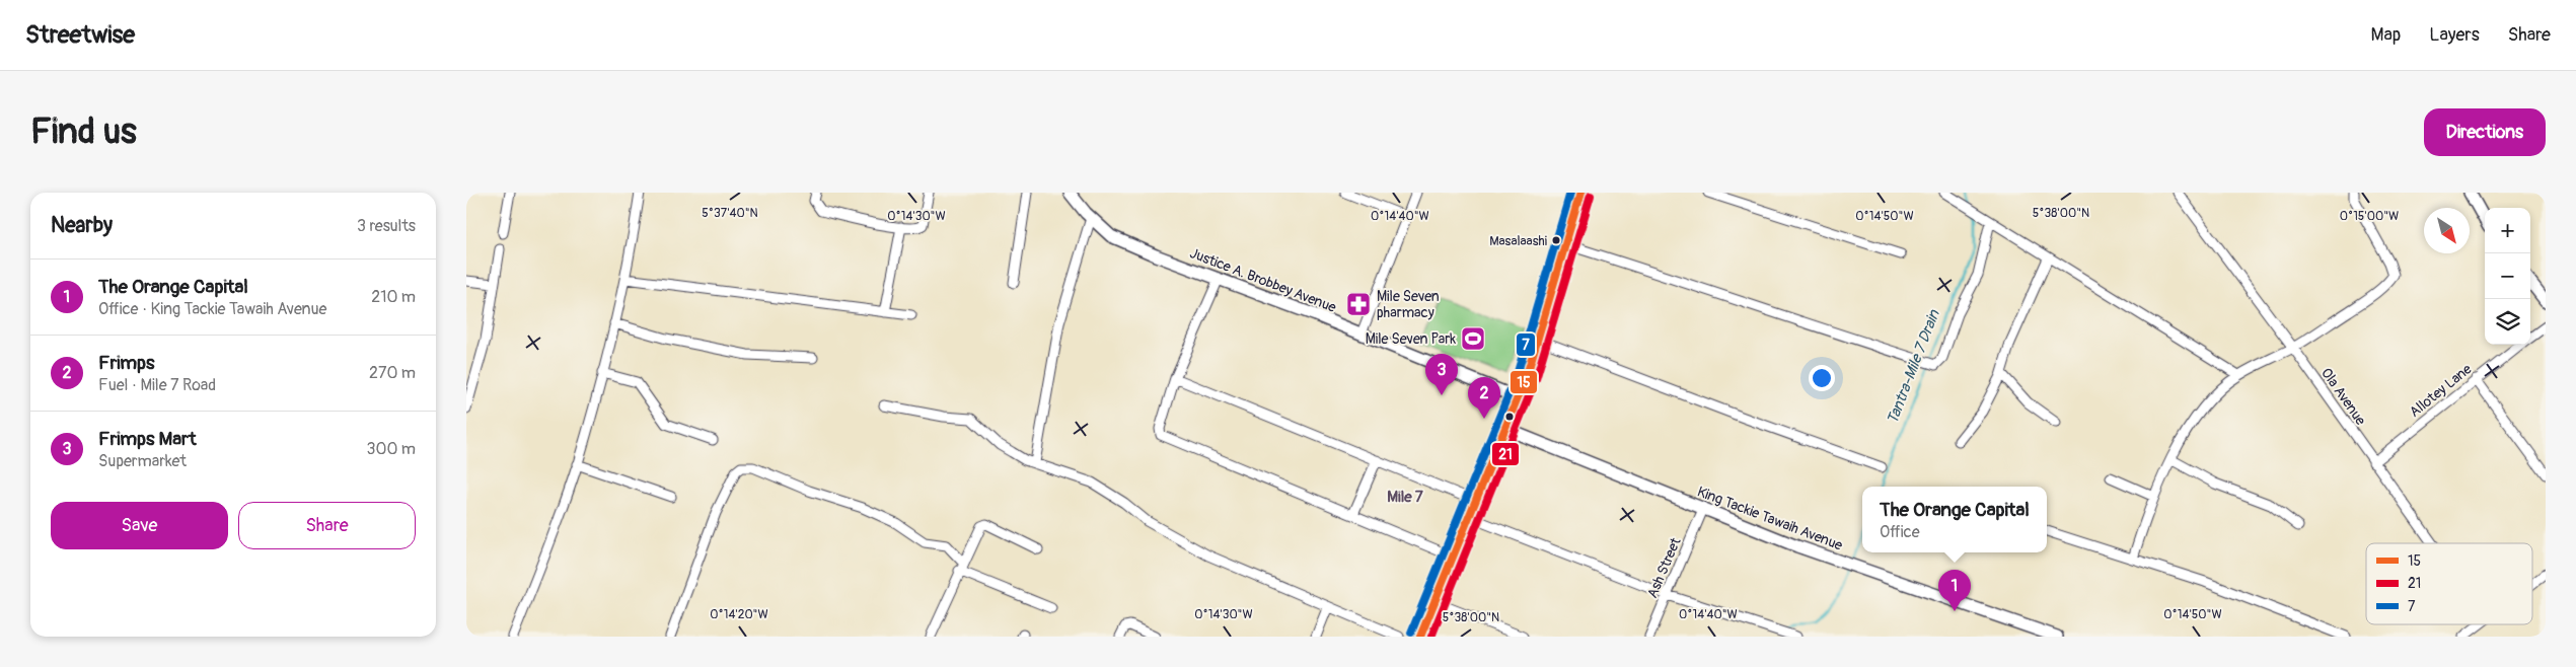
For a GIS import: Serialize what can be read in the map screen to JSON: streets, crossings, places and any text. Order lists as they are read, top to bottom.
{
  "streets": {
    "street": [
      "Justice A. Brobbey Avenue",
      "Allotey Lane",
      "Ola Avenue",
      "King Tackie Tawaih Avenue",
      "Ash Street"
    ]
  },
  "crossings": [
    ["Allotey Lane", "Ola Avenue"],
    ["King Tackie Tawaih Avenue", "Ash Street"]
  ],
  "districts": ["Mile 7"],
  "water": ["Tantra-Mile 7 Drain"],
  "places": {
    "other": ["Masalaashi"],
    "pharmacy": ["Mile Seven pharmacy"],
    "sports": ["Mile Seven Park"]
  },
  "lines": ["transit line 15", "transit line 7", "transit line 21"],
  "legend": ["15", "21", "7"],
  "north": "bottom right",
  "page": {
    "header": "Streetwise",
    "nav": ["Map", "Layers", "Share"],
    "buttons": [
      "Directions",
      ["Save", "Share"]
    ],
    "title": "Find us",
    "heading": ["Nearby", "3 results"],
    "map_buttons": ["+", "−"],
    "list": [
      {
        "mark": "1",
        "name": "The Orange Capital",
        "note": "Office · King Tackie Tawaih Avenue",
        "value": "210 m"
      },
      {
        "mark": "2",
        "name": "Frimps",
        "note": "Fuel · Mile 7 Road",
        "value": "270 m"
      },
      {
        "mark": "3",
        "name": "Frimps Mart",
        "note": "Supermarket",
        "value": "300 m"
      }
    ],
    "pins": ["3", "2", "1"],
    "popup": ["The Orange Capital", "Office"]
  },
  "coordinates": [
    "5°37'40\"N",
    "5°38'00\"N",
    "0°14'30\"W",
    "0°14'40\"W",
    "0°14'50\"W",
    "0°15'00\"W",
    "0°14'20\"W"
  ]
}
